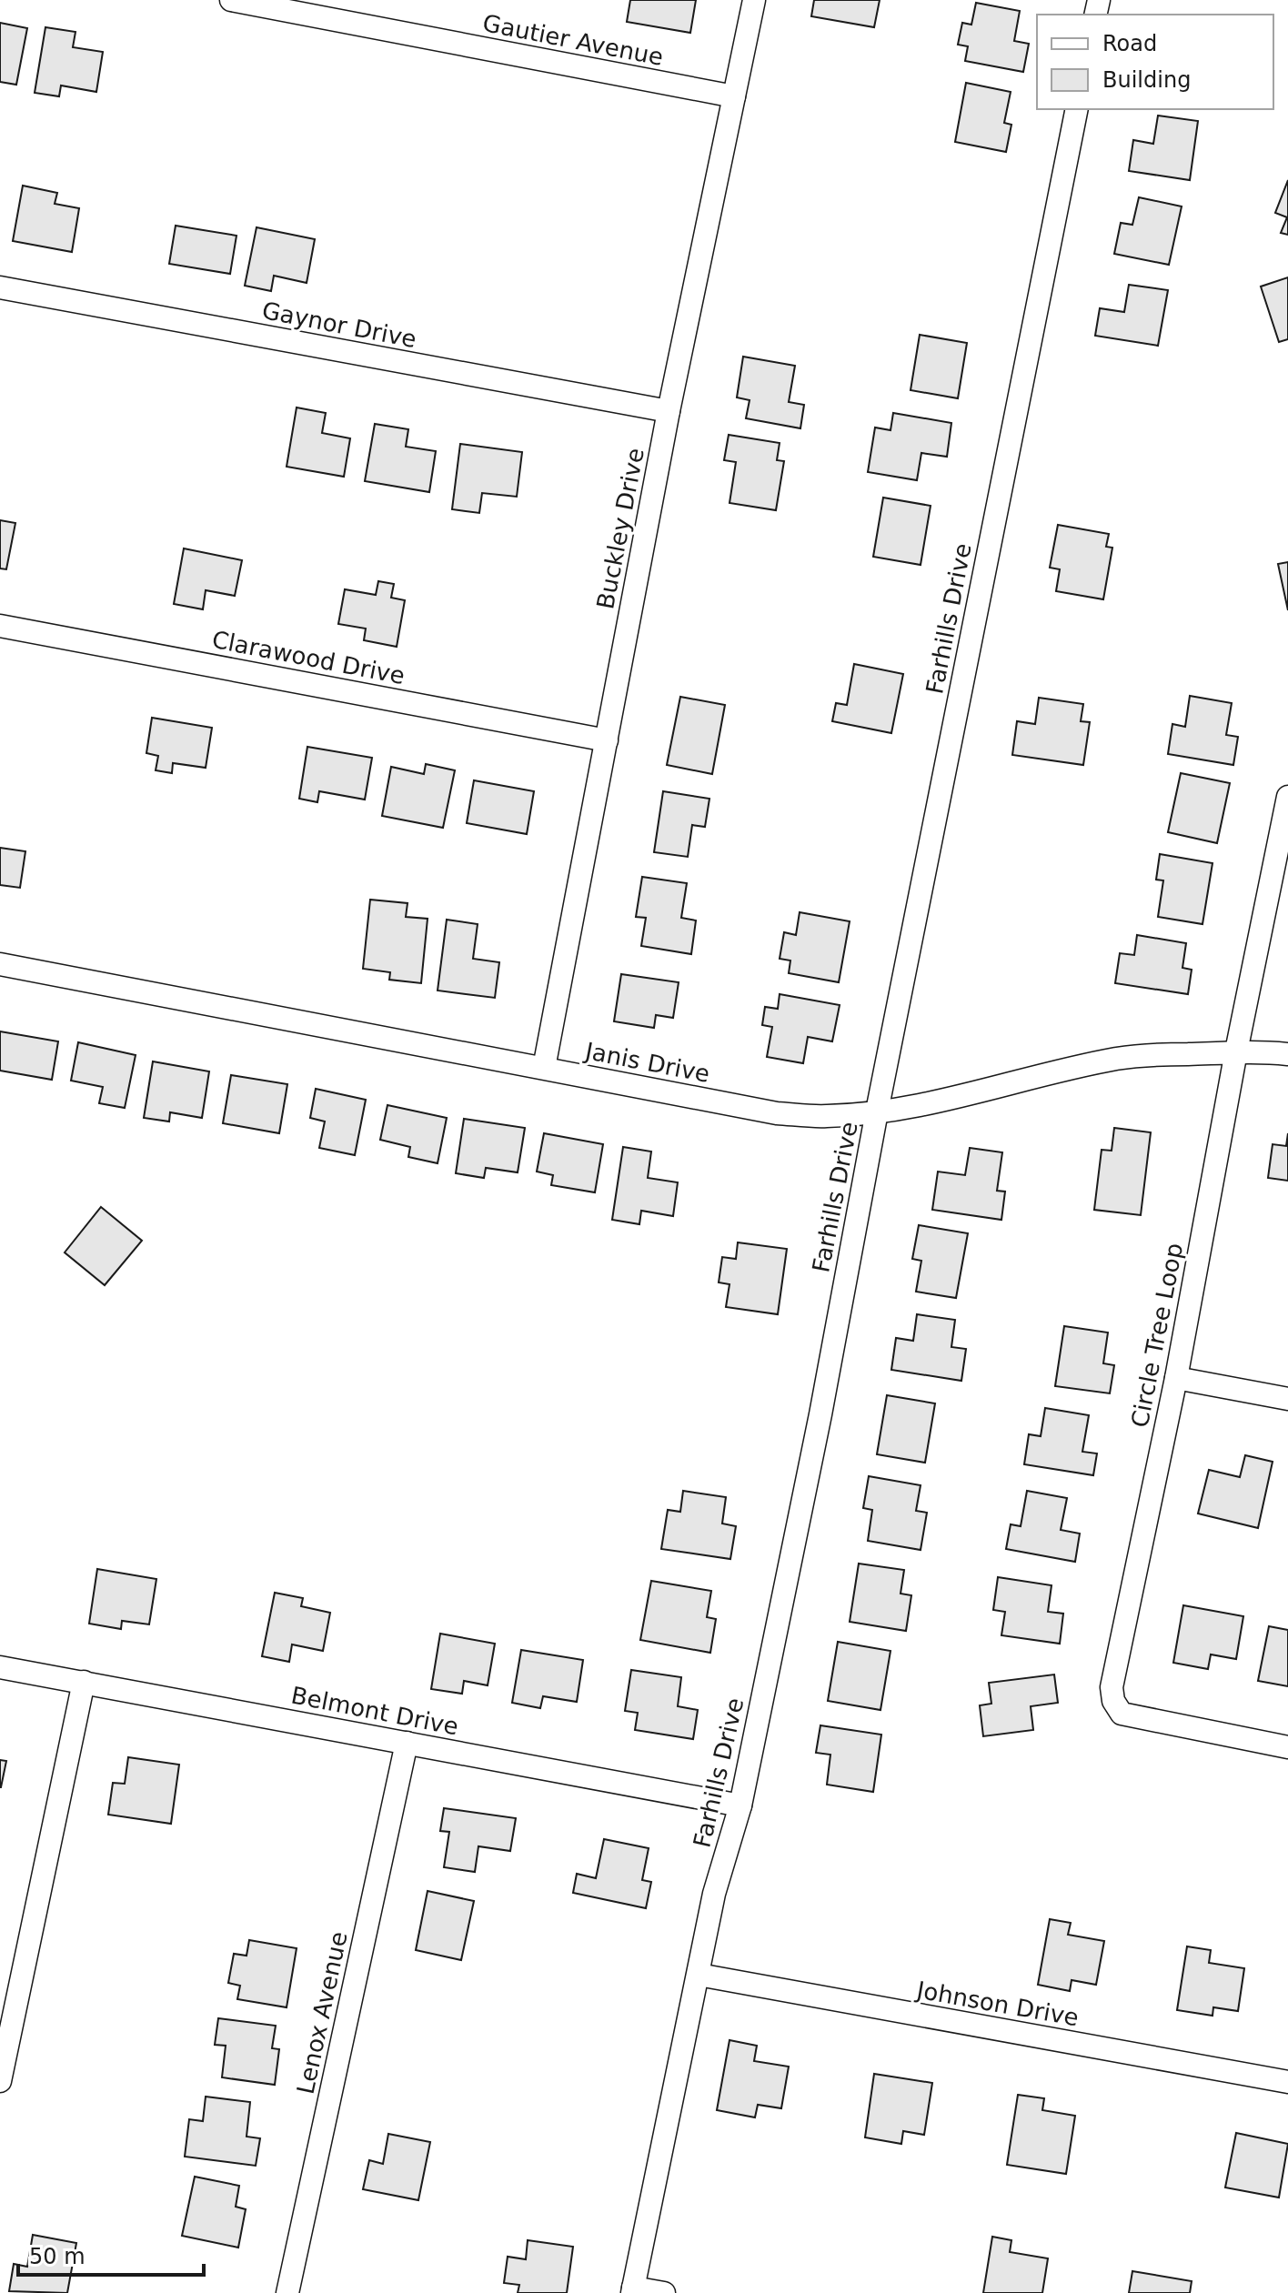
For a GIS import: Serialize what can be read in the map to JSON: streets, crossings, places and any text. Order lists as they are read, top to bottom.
{
  "streets": {
    "street": [
      "Gautier Avenue",
      "Gaynor Drive",
      "Buckley Drive",
      "Farhills Drive",
      "Clarawood Drive",
      "Janis Drive",
      "Circle Tree Loop",
      "Belmont Drive",
      "Johnson Drive",
      "Lenox Avenue"
    ]
  },
  "crossings": [
    ["Gautier Avenue", "Buckley Drive"],
    ["Gaynor Drive", "Buckley Drive"],
    ["Buckley Drive", "Clarawood Drive"],
    ["Buckley Drive", "Janis Drive"],
    ["Farhills Drive", "Janis Drive"],
    ["Farhills Drive", "Belmont Drive"],
    ["Farhills Drive", "Johnson Drive"],
    ["Janis Drive", "Circle Tree Loop"],
    ["Belmont Drive", "Lenox Avenue"]
  ],
  "legend": ["Road", "Building"],
  "scale_bar": "50 m"
}
